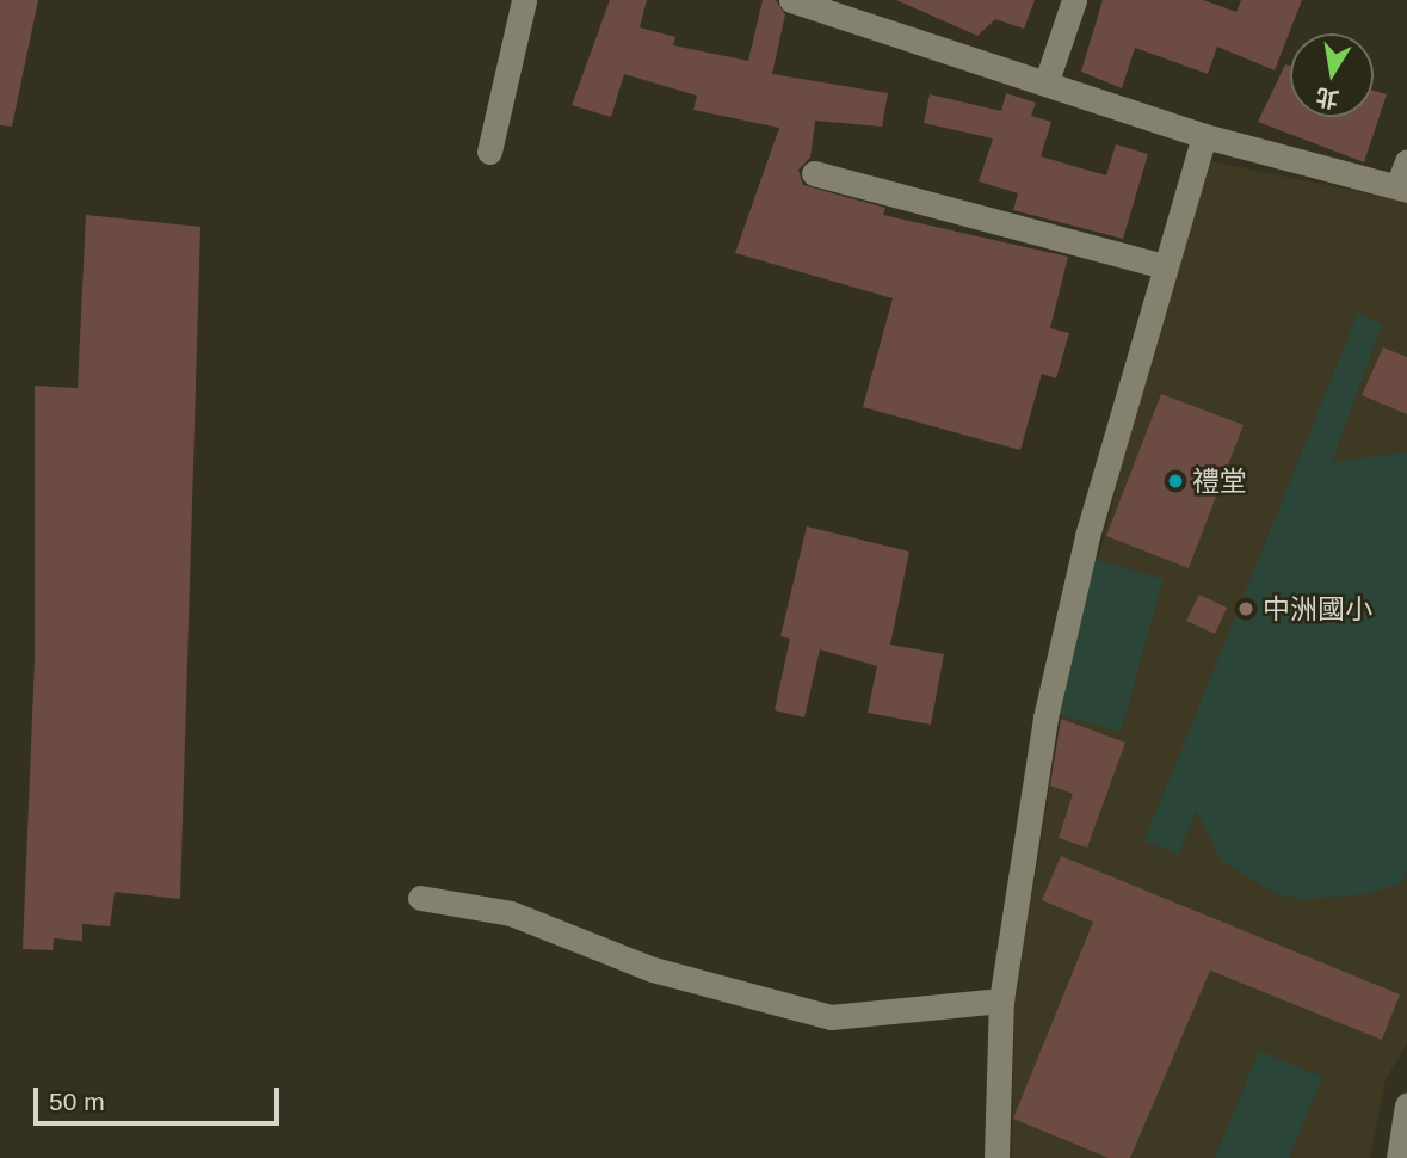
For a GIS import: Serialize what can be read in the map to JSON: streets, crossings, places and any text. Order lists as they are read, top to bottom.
{
  "places": ["禮堂", "中洲國小"],
  "scale_bar": "50 m",
  "north": "bottom"
}
